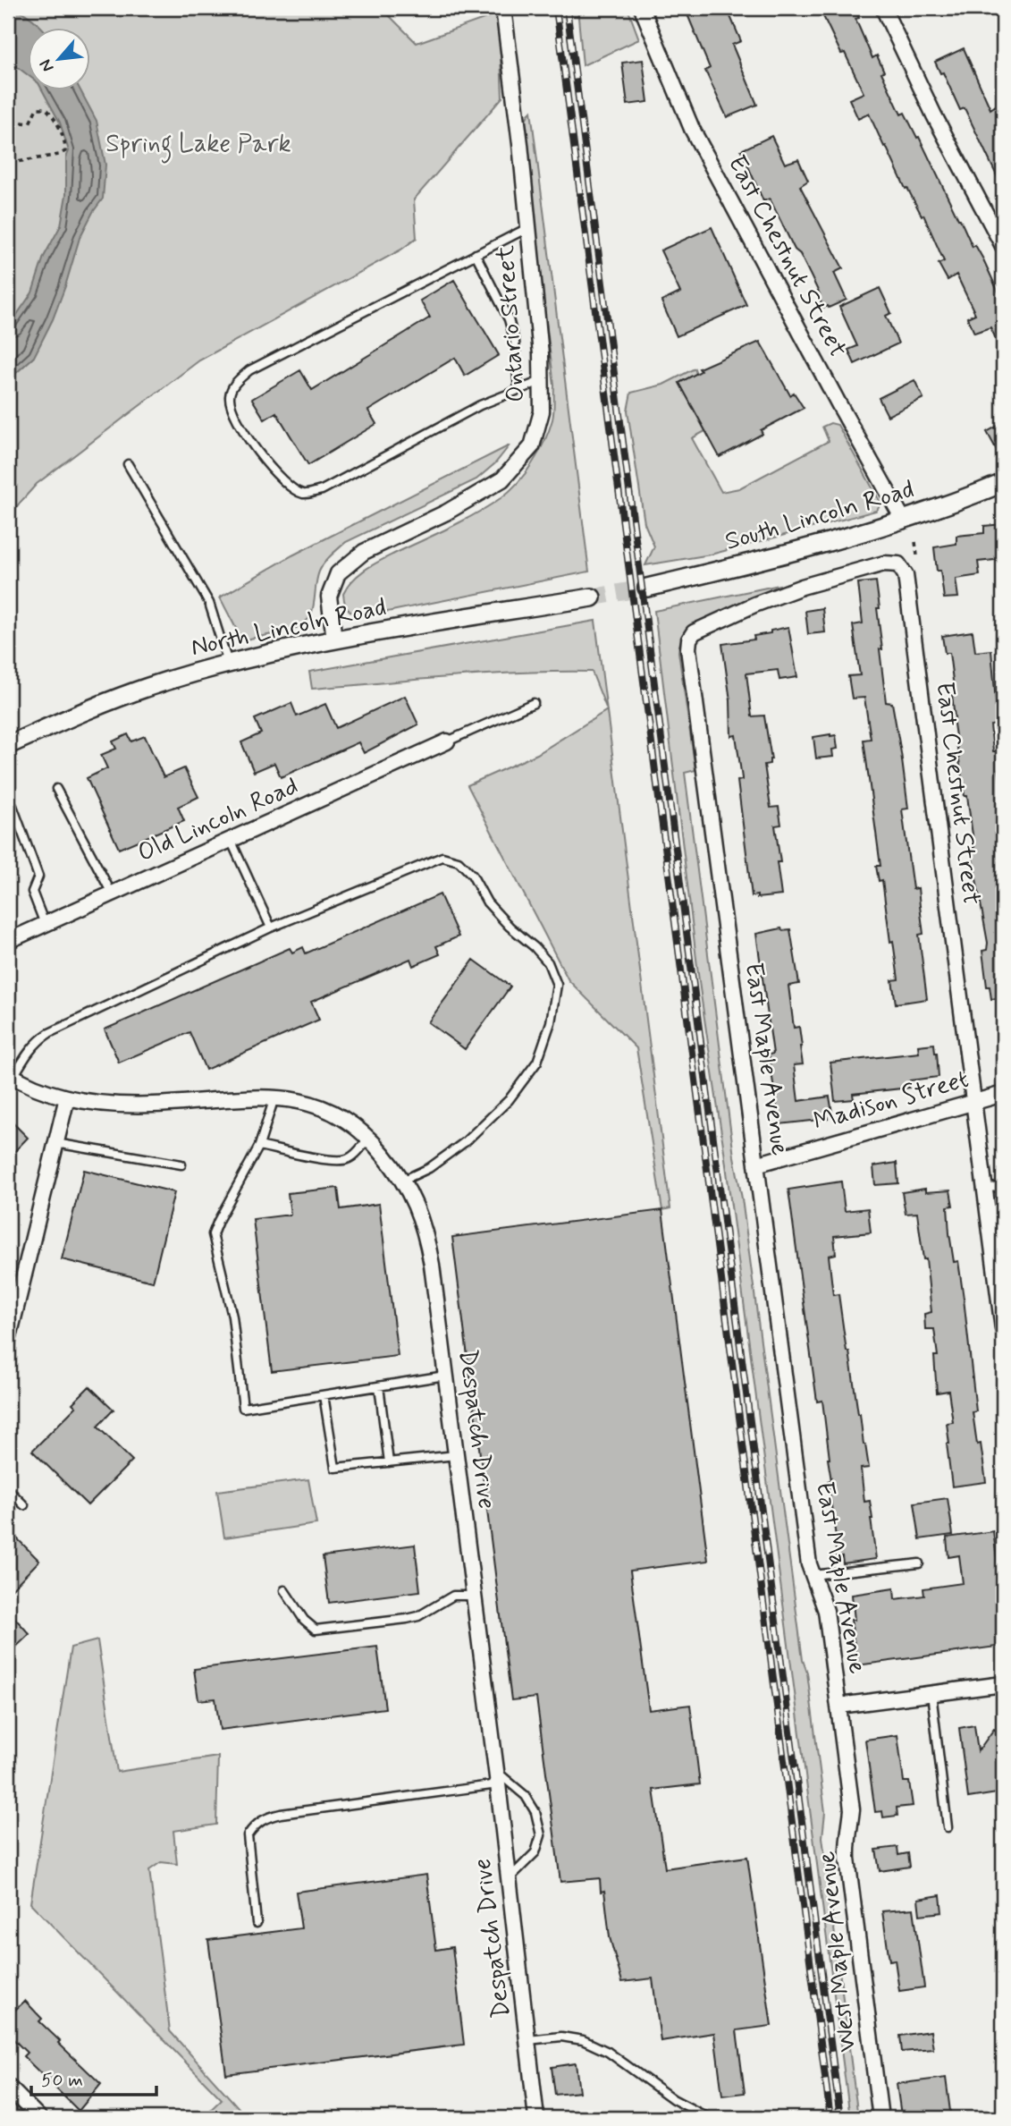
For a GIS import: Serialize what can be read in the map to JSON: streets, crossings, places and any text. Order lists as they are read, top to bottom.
{
  "streets": {
    "street": [
      "East Chestnut Street",
      "Ontario Street",
      "South Lincoln Road",
      "North Lincoln Road",
      "Old Lincoln Road",
      "East Maple Avenue",
      "Madison Street",
      "Despatch Drive",
      "West Maple Avenue"
    ]
  },
  "crossings": [
    ["East Chestnut Street", "South Lincoln Road"],
    ["East Chestnut Street", "East Maple Avenue"],
    ["East Chestnut Street", "Madison Street"],
    ["Ontario Street", "North Lincoln Road"],
    ["East Maple Avenue", "Madison Street"],
    ["East Maple Avenue", "West Maple Avenue"]
  ],
  "parks": ["Spring Lake Park"],
  "scale_bar": "50 m",
  "north": "bottom left"
}
